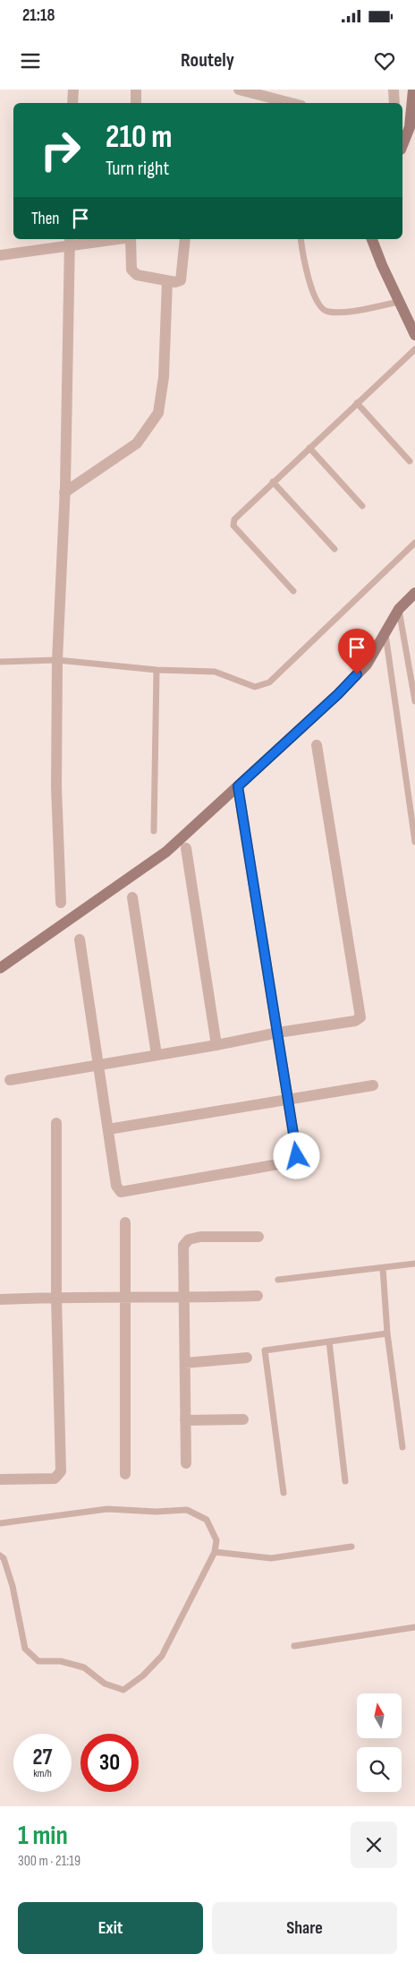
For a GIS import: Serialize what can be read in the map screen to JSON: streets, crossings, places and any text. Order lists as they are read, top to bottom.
{
  "north": "top",
  "page": {
    "status": "21:18",
    "header": "Routely",
    "turn": ["210 m", "Turn right"],
    "then": "Then",
    "speed": "27 km/h",
    "limit": "30",
    "heading": ["1 min", "300 m · 21:19"],
    "buttons": ["Exit", "Share"]
  }
}
